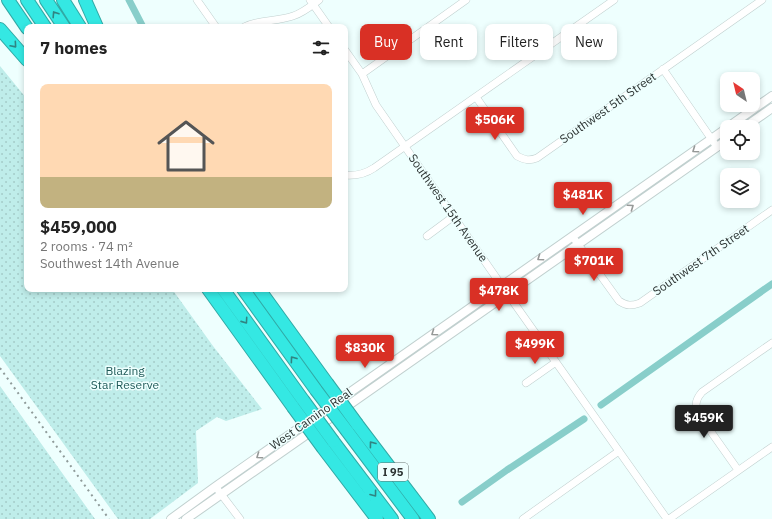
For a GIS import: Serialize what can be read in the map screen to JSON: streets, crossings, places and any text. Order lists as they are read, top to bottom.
{
  "streets": {
    "highway": ["I 95"],
    "street": [
      "Southwest 5th Street",
      "Southwest 15th Avenue",
      "Southwest 7th Street",
      "West Camino Real"
    ]
  },
  "crossings": [
    ["Southwest 15th Avenue", "West Camino Real"],
    ["Southwest 7th Street", "West Camino Real"]
  ],
  "parks": ["Blazing Star Reserve"],
  "north": "top left",
  "page": {
    "chip": [
      "Buy",
      "Rent",
      "Filters",
      "New"
    ],
    "heading": "7 homes",
    "list": [
      {
        "name": "$459,000",
        "note": "2 rooms · 74 m² · Southwest 14th Avenue"
      }
    ],
    "price": [
      "$506K",
      "$481K",
      "$701K",
      "$478K",
      "$499K",
      "$830K",
      "$459K"
    ]
  }
}
